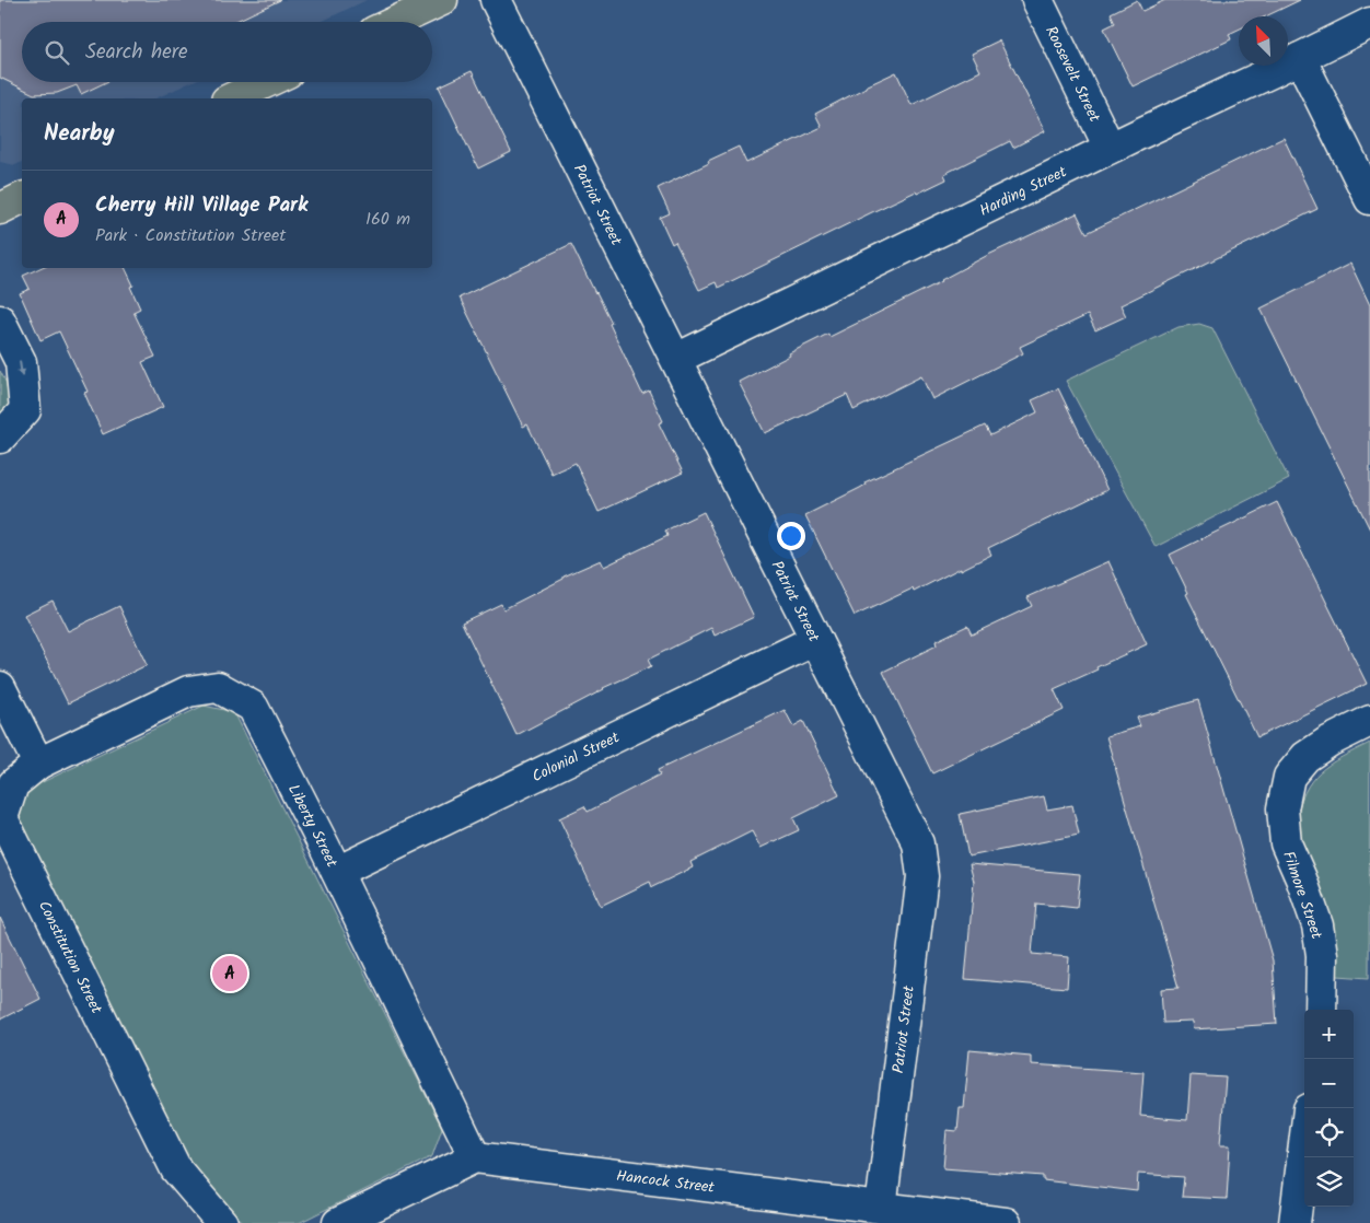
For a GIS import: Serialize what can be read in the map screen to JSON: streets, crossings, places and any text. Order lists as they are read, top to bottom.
{
  "streets": {
    "street": [
      "Roosevelt Street",
      "Harding Street",
      "Patriot Street",
      "Colonial Street",
      "Liberty Street",
      "Filmore Street",
      "Constitution Street",
      "Hancock Street"
    ]
  },
  "crossings": [
    ["Roosevelt Street", "Harding Street"],
    ["Harding Street", "Patriot Street"],
    ["Patriot Street", "Colonial Street"],
    ["Patriot Street", "Hancock Street"],
    ["Colonial Street", "Liberty Street"],
    ["Liberty Street", "Constitution Street"],
    ["Liberty Street", "Hancock Street"]
  ],
  "north": "top left",
  "page": {
    "search": "Search here",
    "heading": "Nearby",
    "list": [
      {
        "mark": "A",
        "name": "Cherry Hill Village Park",
        "note": "Park · Constitution Street",
        "value": "160 m"
      }
    ],
    "pins": "A",
    "map_buttons": ["+", "−"]
  }
}
